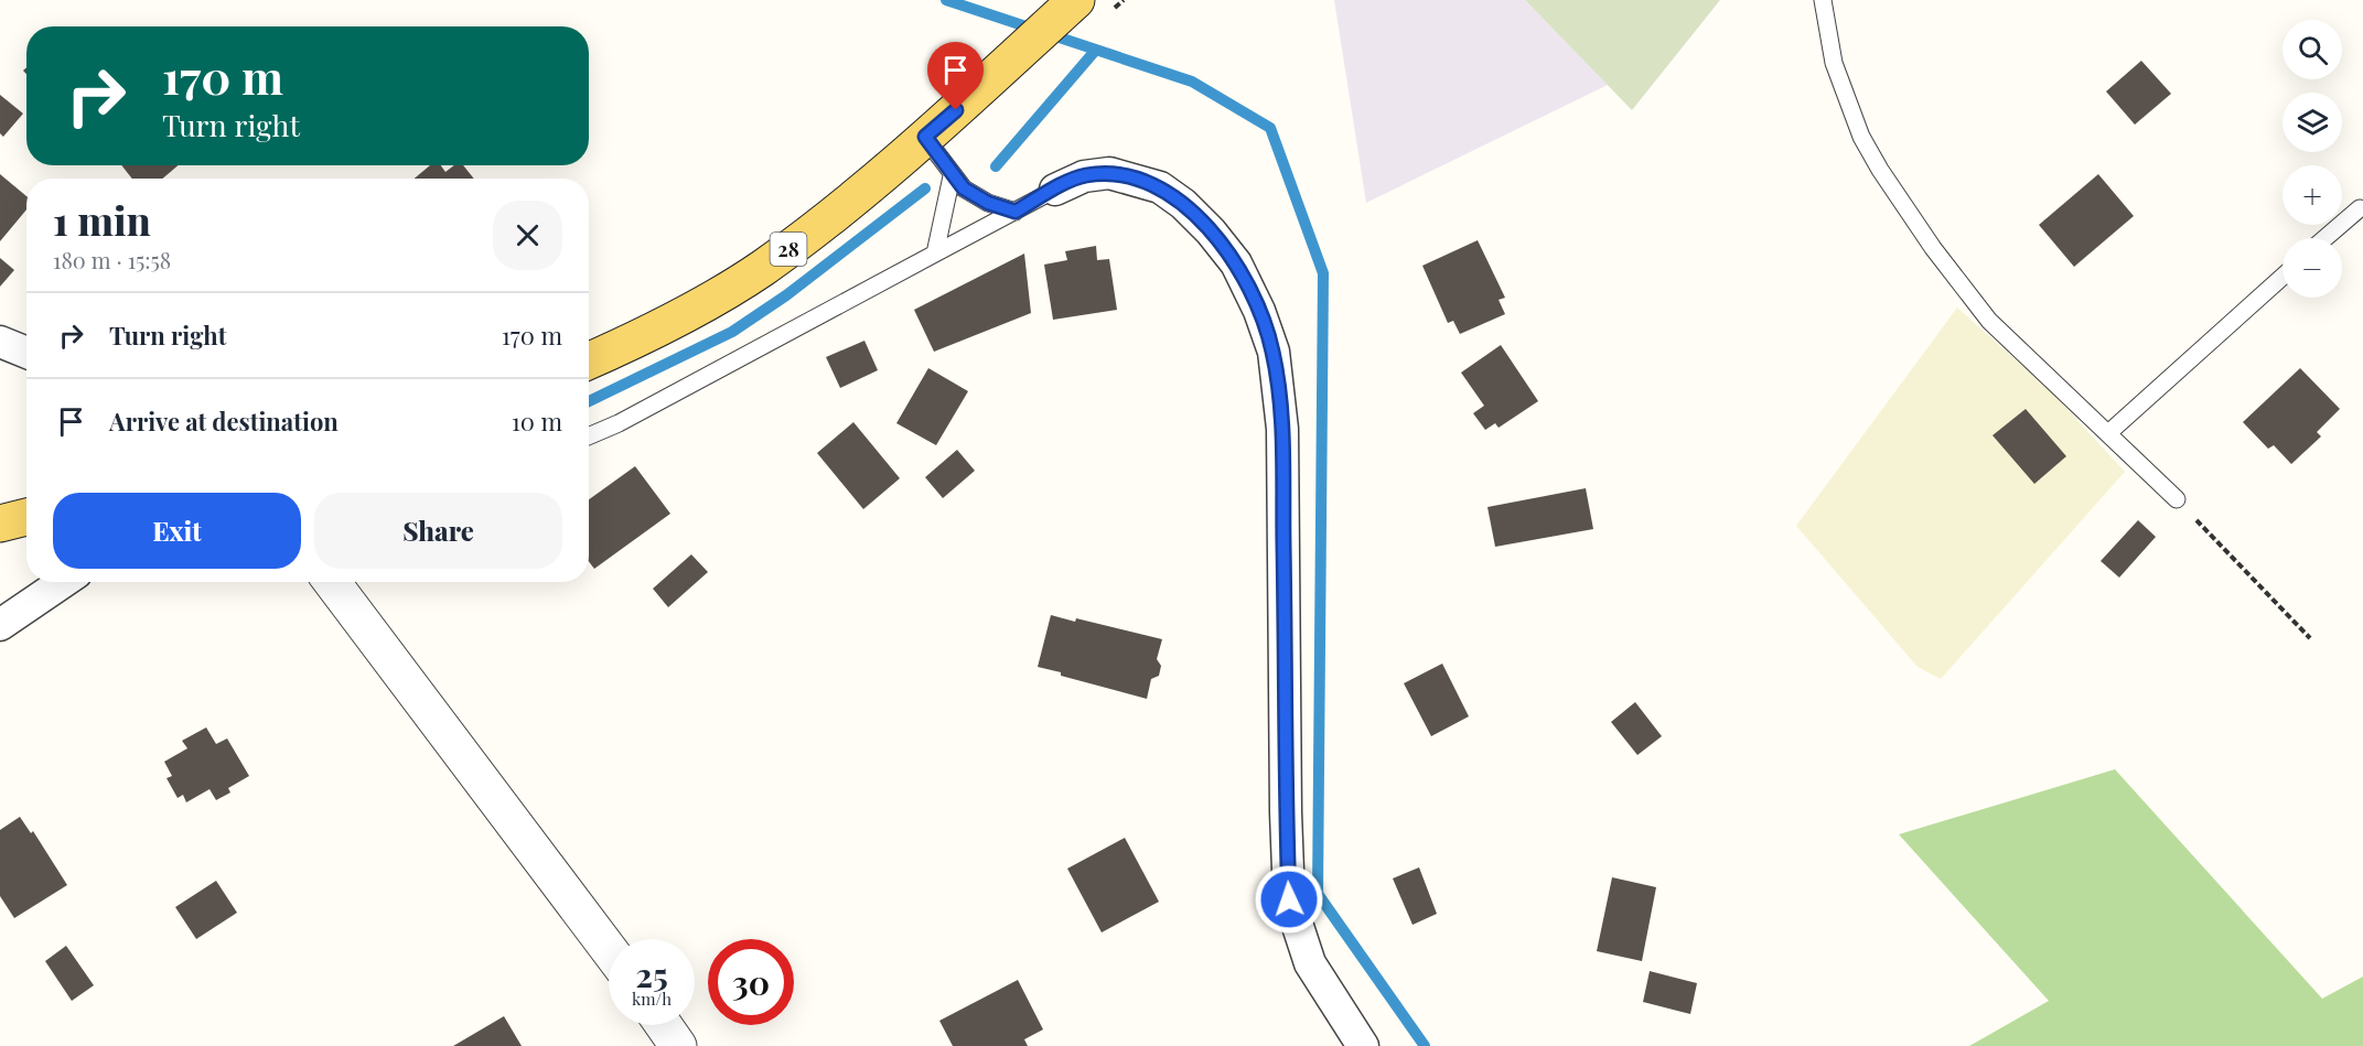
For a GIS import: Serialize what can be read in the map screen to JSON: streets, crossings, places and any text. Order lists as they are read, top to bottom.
{
  "streets": {
    "main road": ["28"]
  },
  "page": {
    "map_buttons": ["+", "−"],
    "turn": ["170 m", "Turn right"],
    "heading": ["1 min", "180 m · 15:58"],
    "list": [
      {
        "name": "Turn right",
        "value": "170 m"
      },
      {
        "name": "Arrive at destination",
        "value": "10 m"
      }
    ],
    "buttons": ["Exit", "Share"],
    "speed": "25 km/h",
    "limit": "30"
  }
}
